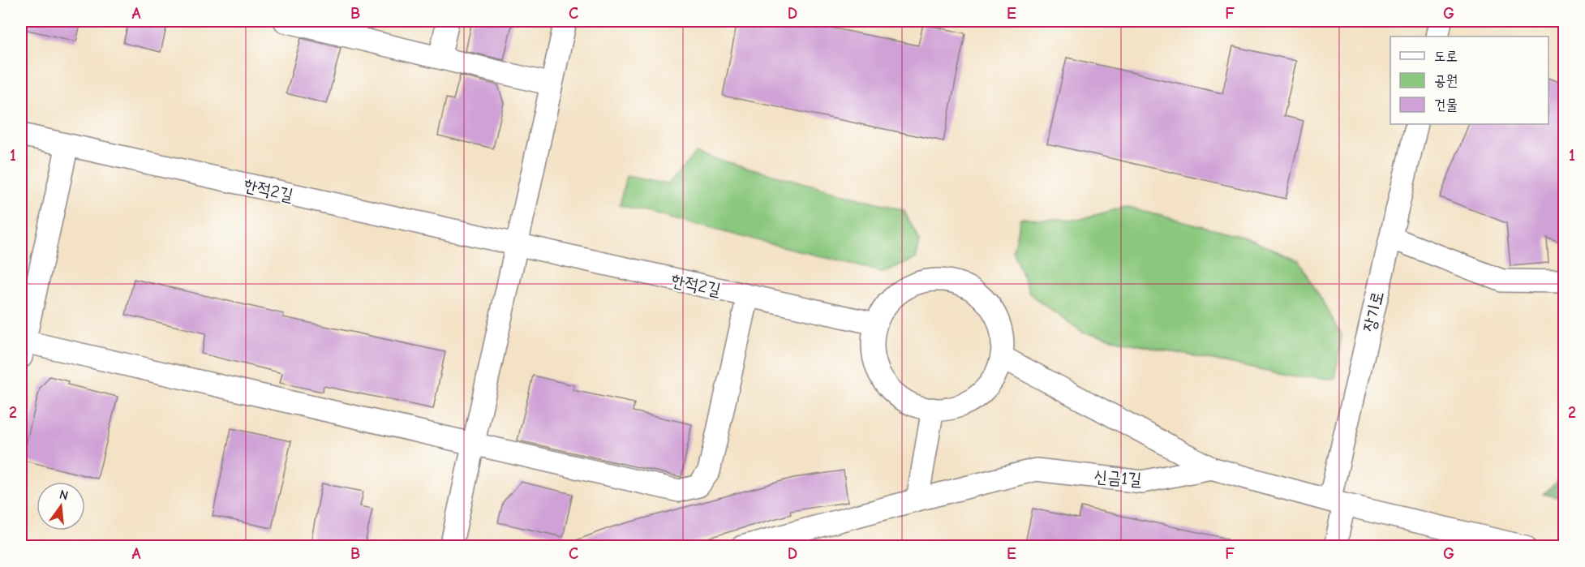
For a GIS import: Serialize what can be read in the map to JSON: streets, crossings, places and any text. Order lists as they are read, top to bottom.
{
  "streets": {
    "street": ["한적2길", "장기로", "신금1길"]
  },
  "crossings": [
    ["장기로", "신금1길"]
  ],
  "legend": ["도로", "공원", "건물"],
  "north": "top",
  "grid": {
    "columns": [
      "A",
      "B",
      "C",
      "D",
      "E",
      "F",
      "G"
    ],
    "rows": ["1", "2"]
  }
}
